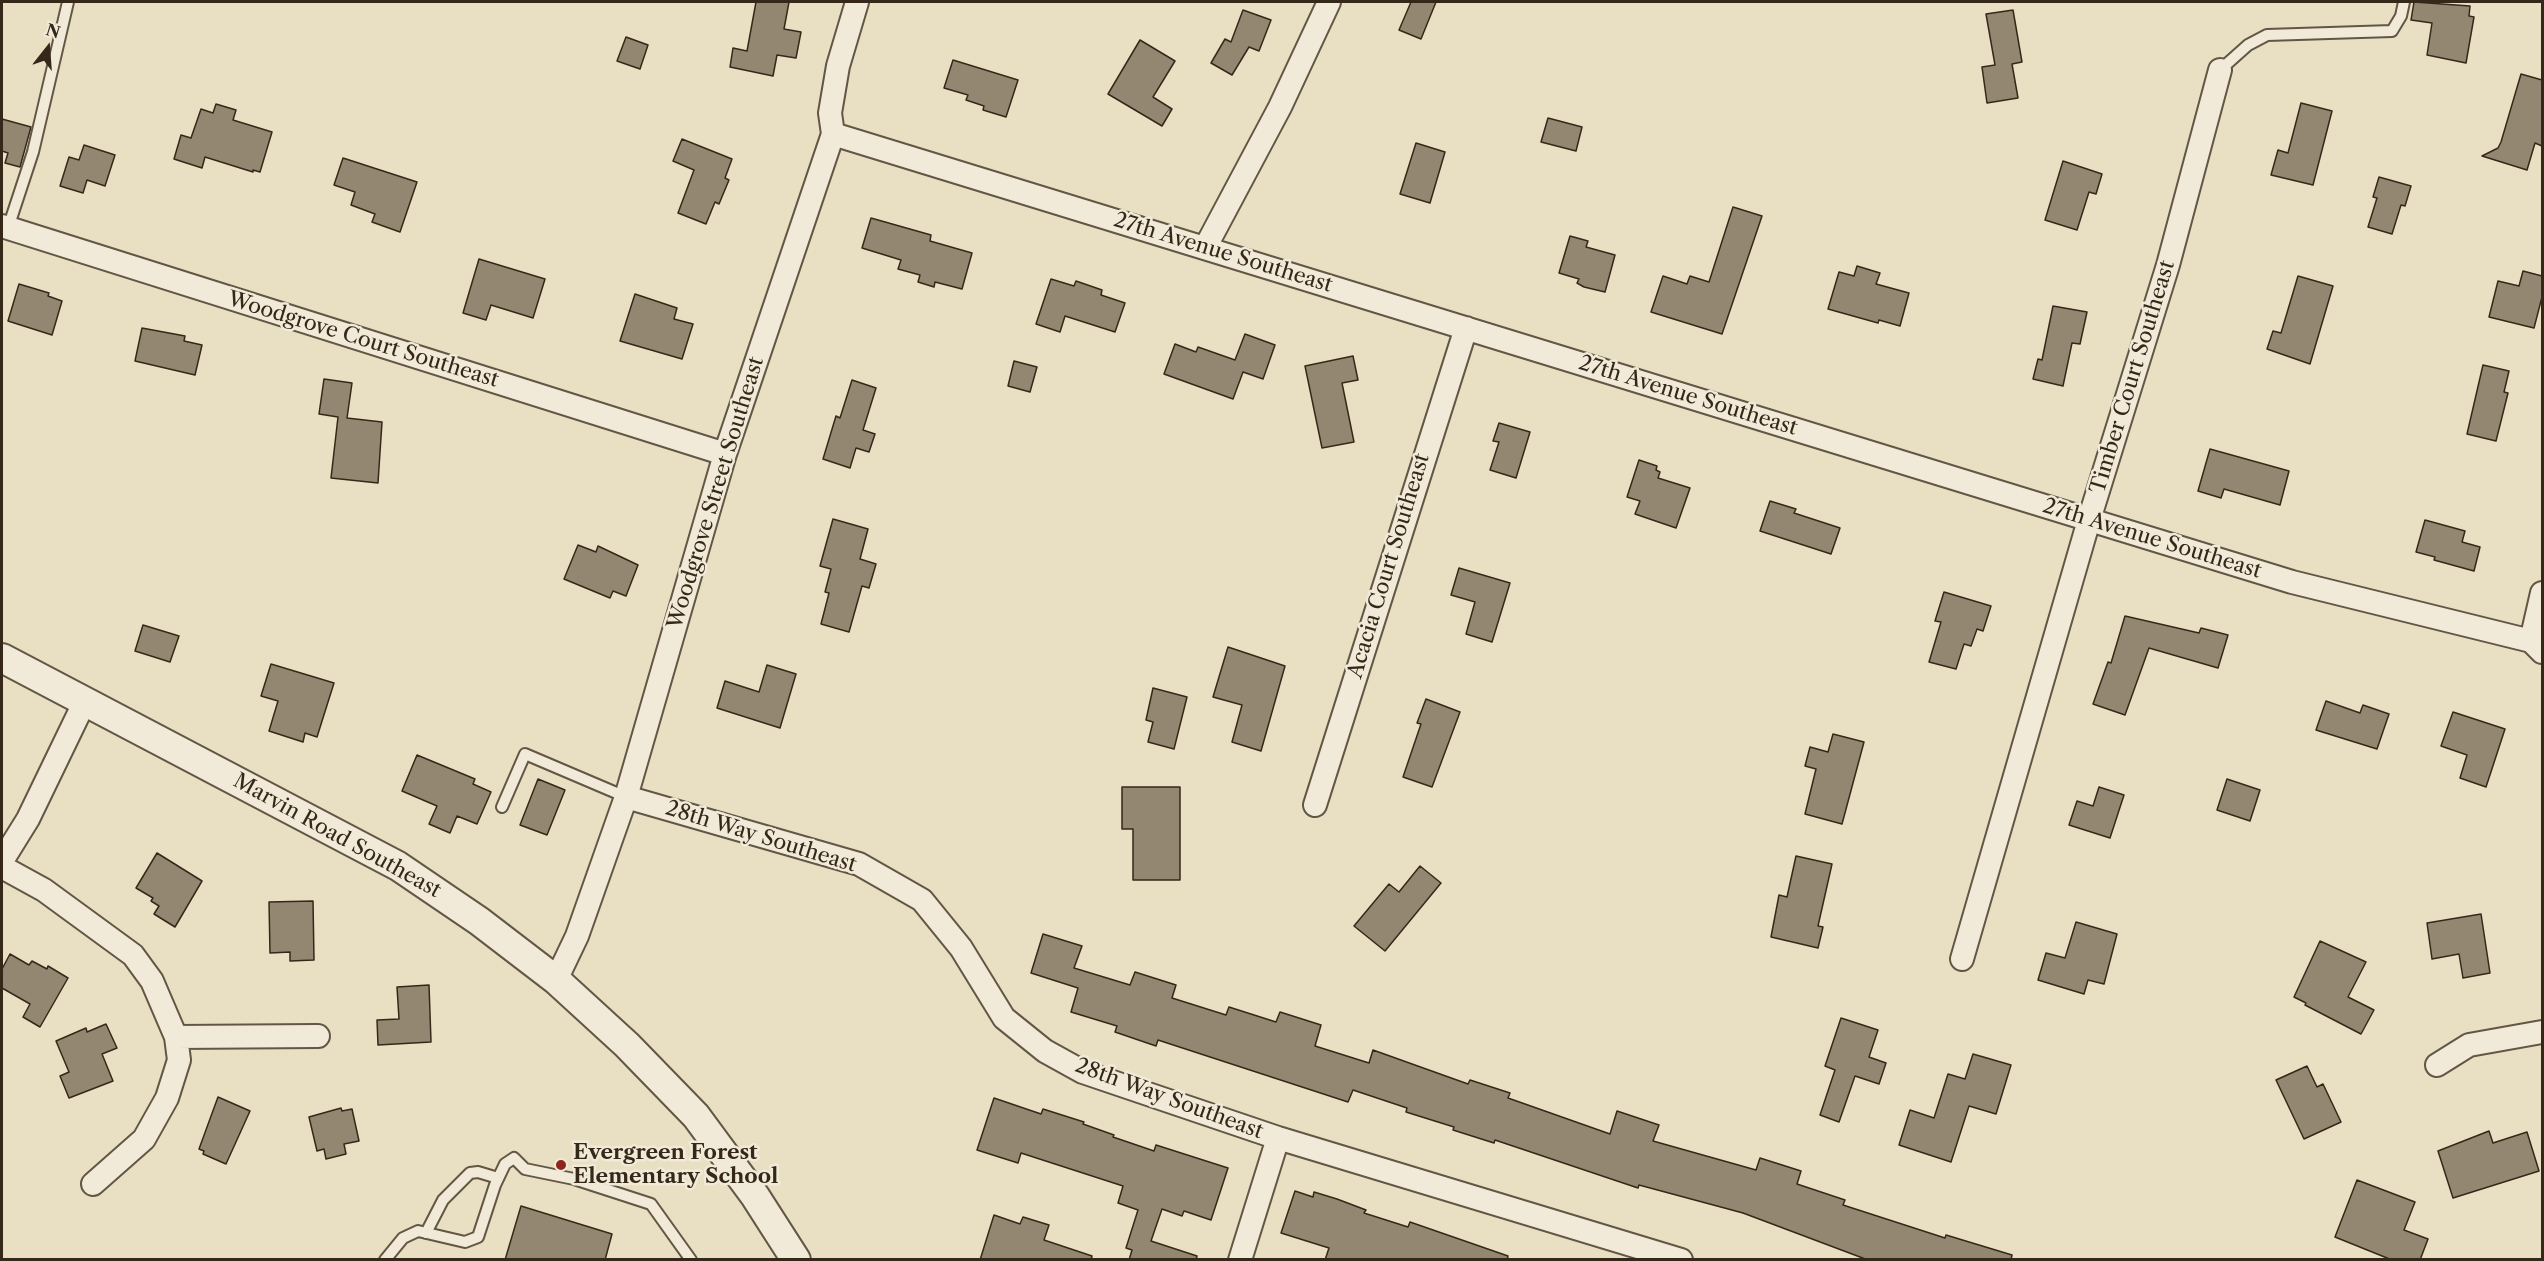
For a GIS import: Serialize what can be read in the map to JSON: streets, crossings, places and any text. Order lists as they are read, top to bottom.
{
  "streets": {
    "street": [
      "27th Avenue Southeast",
      "Woodgrove Court Southeast",
      "Timber Court Southeast",
      "Woodgrove Street Southeast",
      "Acacia Court Southeast",
      "Marvin Road Southeast",
      "28th Way Southeast"
    ]
  },
  "crossings": [
    ["27th Avenue Southeast", "Timber Court Southeast"],
    ["27th Avenue Southeast", "Woodgrove Street Southeast"],
    ["27th Avenue Southeast", "Acacia Court Southeast"],
    ["Woodgrove Court Southeast", "Woodgrove Street Southeast"],
    ["Woodgrove Street Southeast", "Marvin Road Southeast"],
    ["Woodgrove Street Southeast", "28th Way Southeast"]
  ],
  "places": ["Evergreen Forest Elementary School"],
  "north": "top"
}
